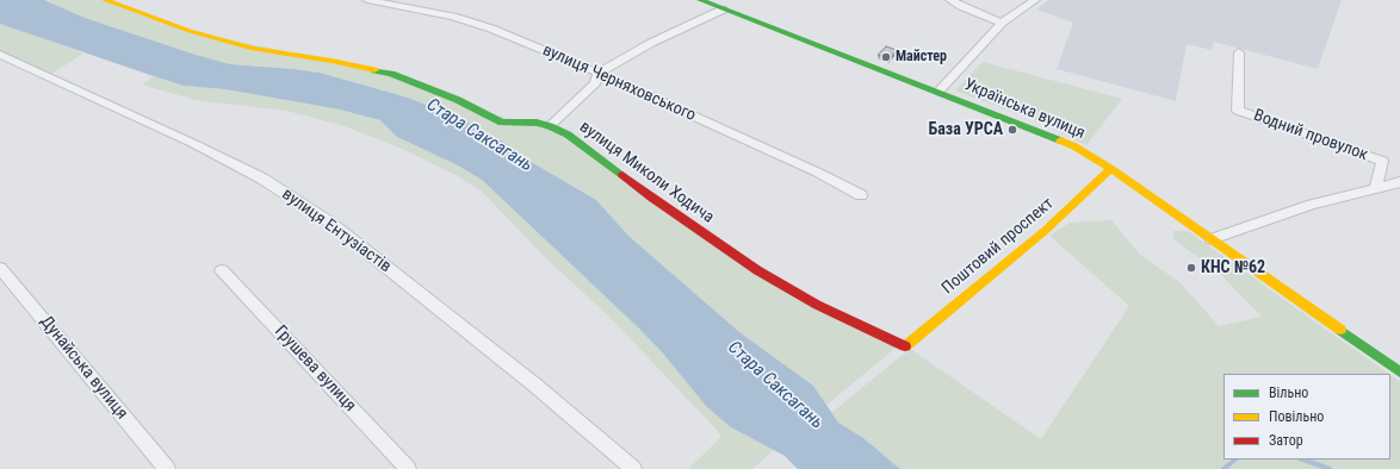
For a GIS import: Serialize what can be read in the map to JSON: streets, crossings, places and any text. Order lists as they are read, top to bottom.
{
  "streets": {
    "street": [
      "вулиця Черняховського",
      "Українська вулиця",
      "Водний провулок",
      "вулиця Миколи Ходича",
      "вулиця Ентузіастів",
      "Поштовий проспект",
      "Дунайська вулиця",
      "Грушева вулиця"
    ]
  },
  "crossings": [
    ["Українська вулиця", "Поштовий проспект"],
    ["вулиця Миколи Ходича", "Поштовий проспект"]
  ],
  "water": ["Стара Саксагань"],
  "places": ["Майстер", "База УРСА", "КНС №62"],
  "legend": ["Вільно", "Повільно", "Затор"]
}
